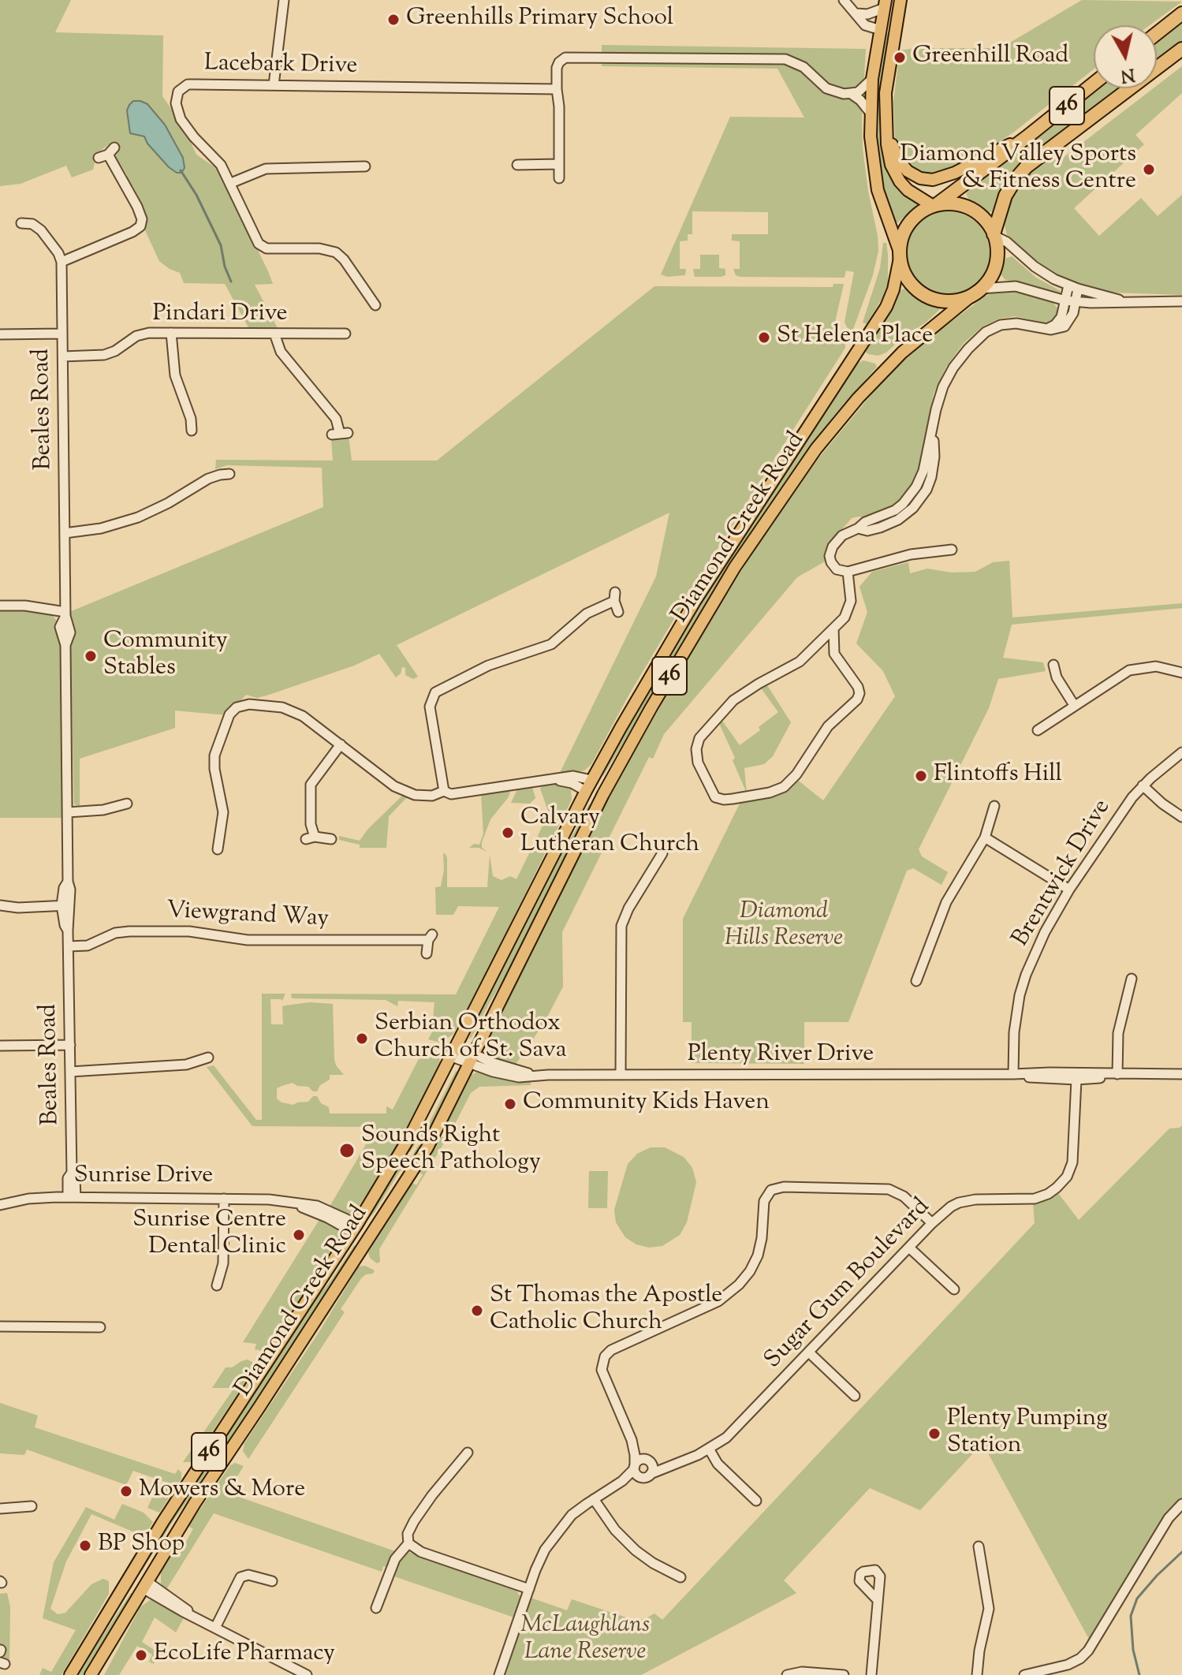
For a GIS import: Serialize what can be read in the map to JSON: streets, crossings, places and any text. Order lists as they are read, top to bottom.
{
  "streets": {
    "highway": ["46"],
    "main road": ["Diamond Creek Road", "Sunrise Drive"],
    "street": [
      "Lacebark Drive",
      "Pindari Drive",
      "Beales Road",
      "Brentwick Drive",
      "Viewgrand Way",
      "Plenty River Drive",
      "Sugar Gum Boulevard"
    ]
  },
  "crossings": [
    ["46", "Diamond Creek Road"],
    ["Pindari Drive", "Beales Road"],
    ["Beales Road", "Viewgrand Way"],
    ["Beales Road", "Sunrise Drive"],
    ["Diamond Creek Road", "Plenty River Drive"],
    ["Diamond Creek Road", "Sunrise Drive"],
    ["Brentwick Drive", "Plenty River Drive"],
    ["Plenty River Drive", "Sugar Gum Boulevard"]
  ],
  "parks": ["Diamond Hills Reserve", "McLaughlans Lane Reserve"],
  "places": [
    "Greenhills Primary School",
    "Greenhill Road",
    "Diamond Valley Sports & Fitness Centre",
    "St Helena Place",
    "Community Stables",
    "Flintoffs Hill",
    "Calvary Lutheran Church",
    "Serbian Orthodox Church of St. Sava",
    "Community Kids Haven",
    "Sounds Right Speech Pathology",
    "Sunrise Centre Dental Clinic",
    "St Thomas the Apostle Catholic Church",
    "Plenty Pumping Station",
    "Mowers & More",
    "BP Shop",
    "EcoLife Pharmacy"
  ],
  "north": "bottom"
}
